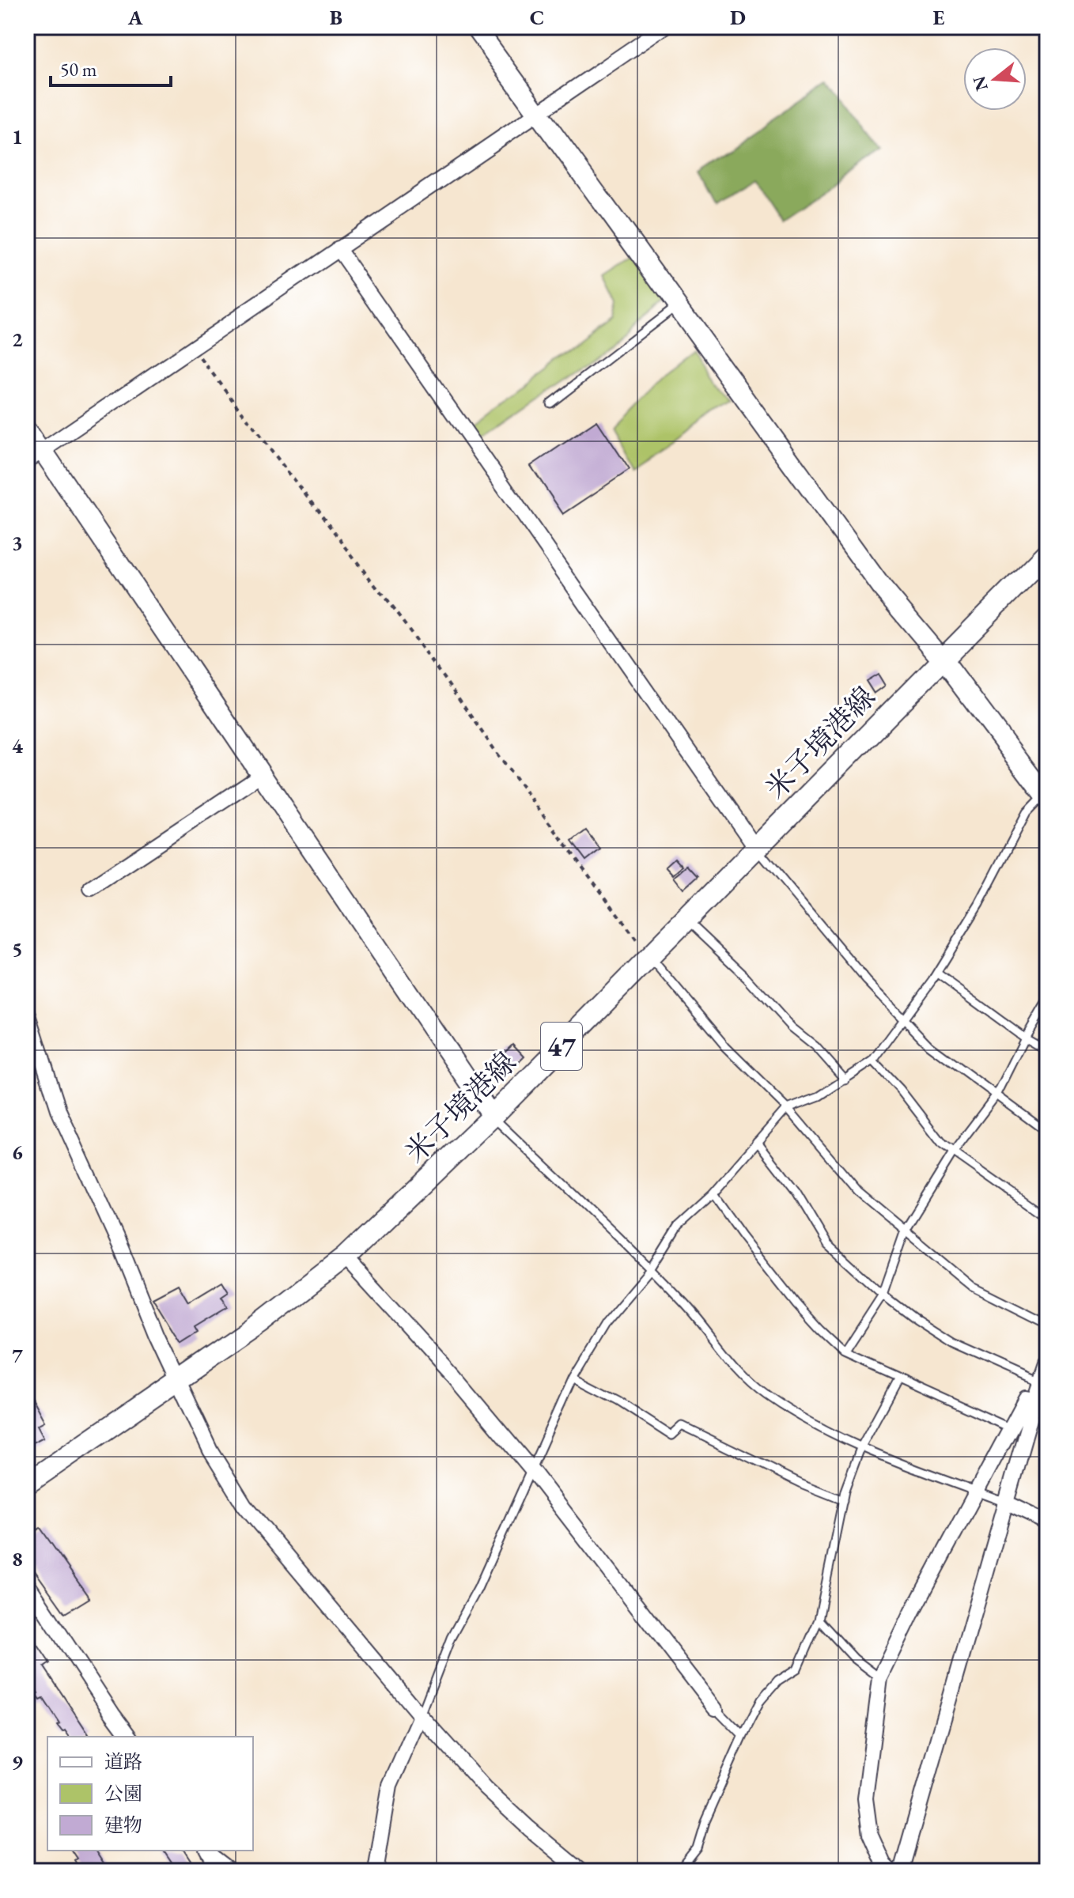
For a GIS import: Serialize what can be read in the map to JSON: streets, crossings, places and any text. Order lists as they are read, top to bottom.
{
  "streets": {
    "main road": ["米子境港線", "47"]
  },
  "legend": ["道路", "公園", "建物"],
  "scale_bar": "50 m",
  "north": "left",
  "grid": {
    "columns": [
      "A",
      "B",
      "C",
      "D",
      "E"
    ],
    "rows": [
      "1",
      "2",
      "3",
      "4",
      "5",
      "6",
      "7",
      "8",
      "9"
    ]
  }
}
